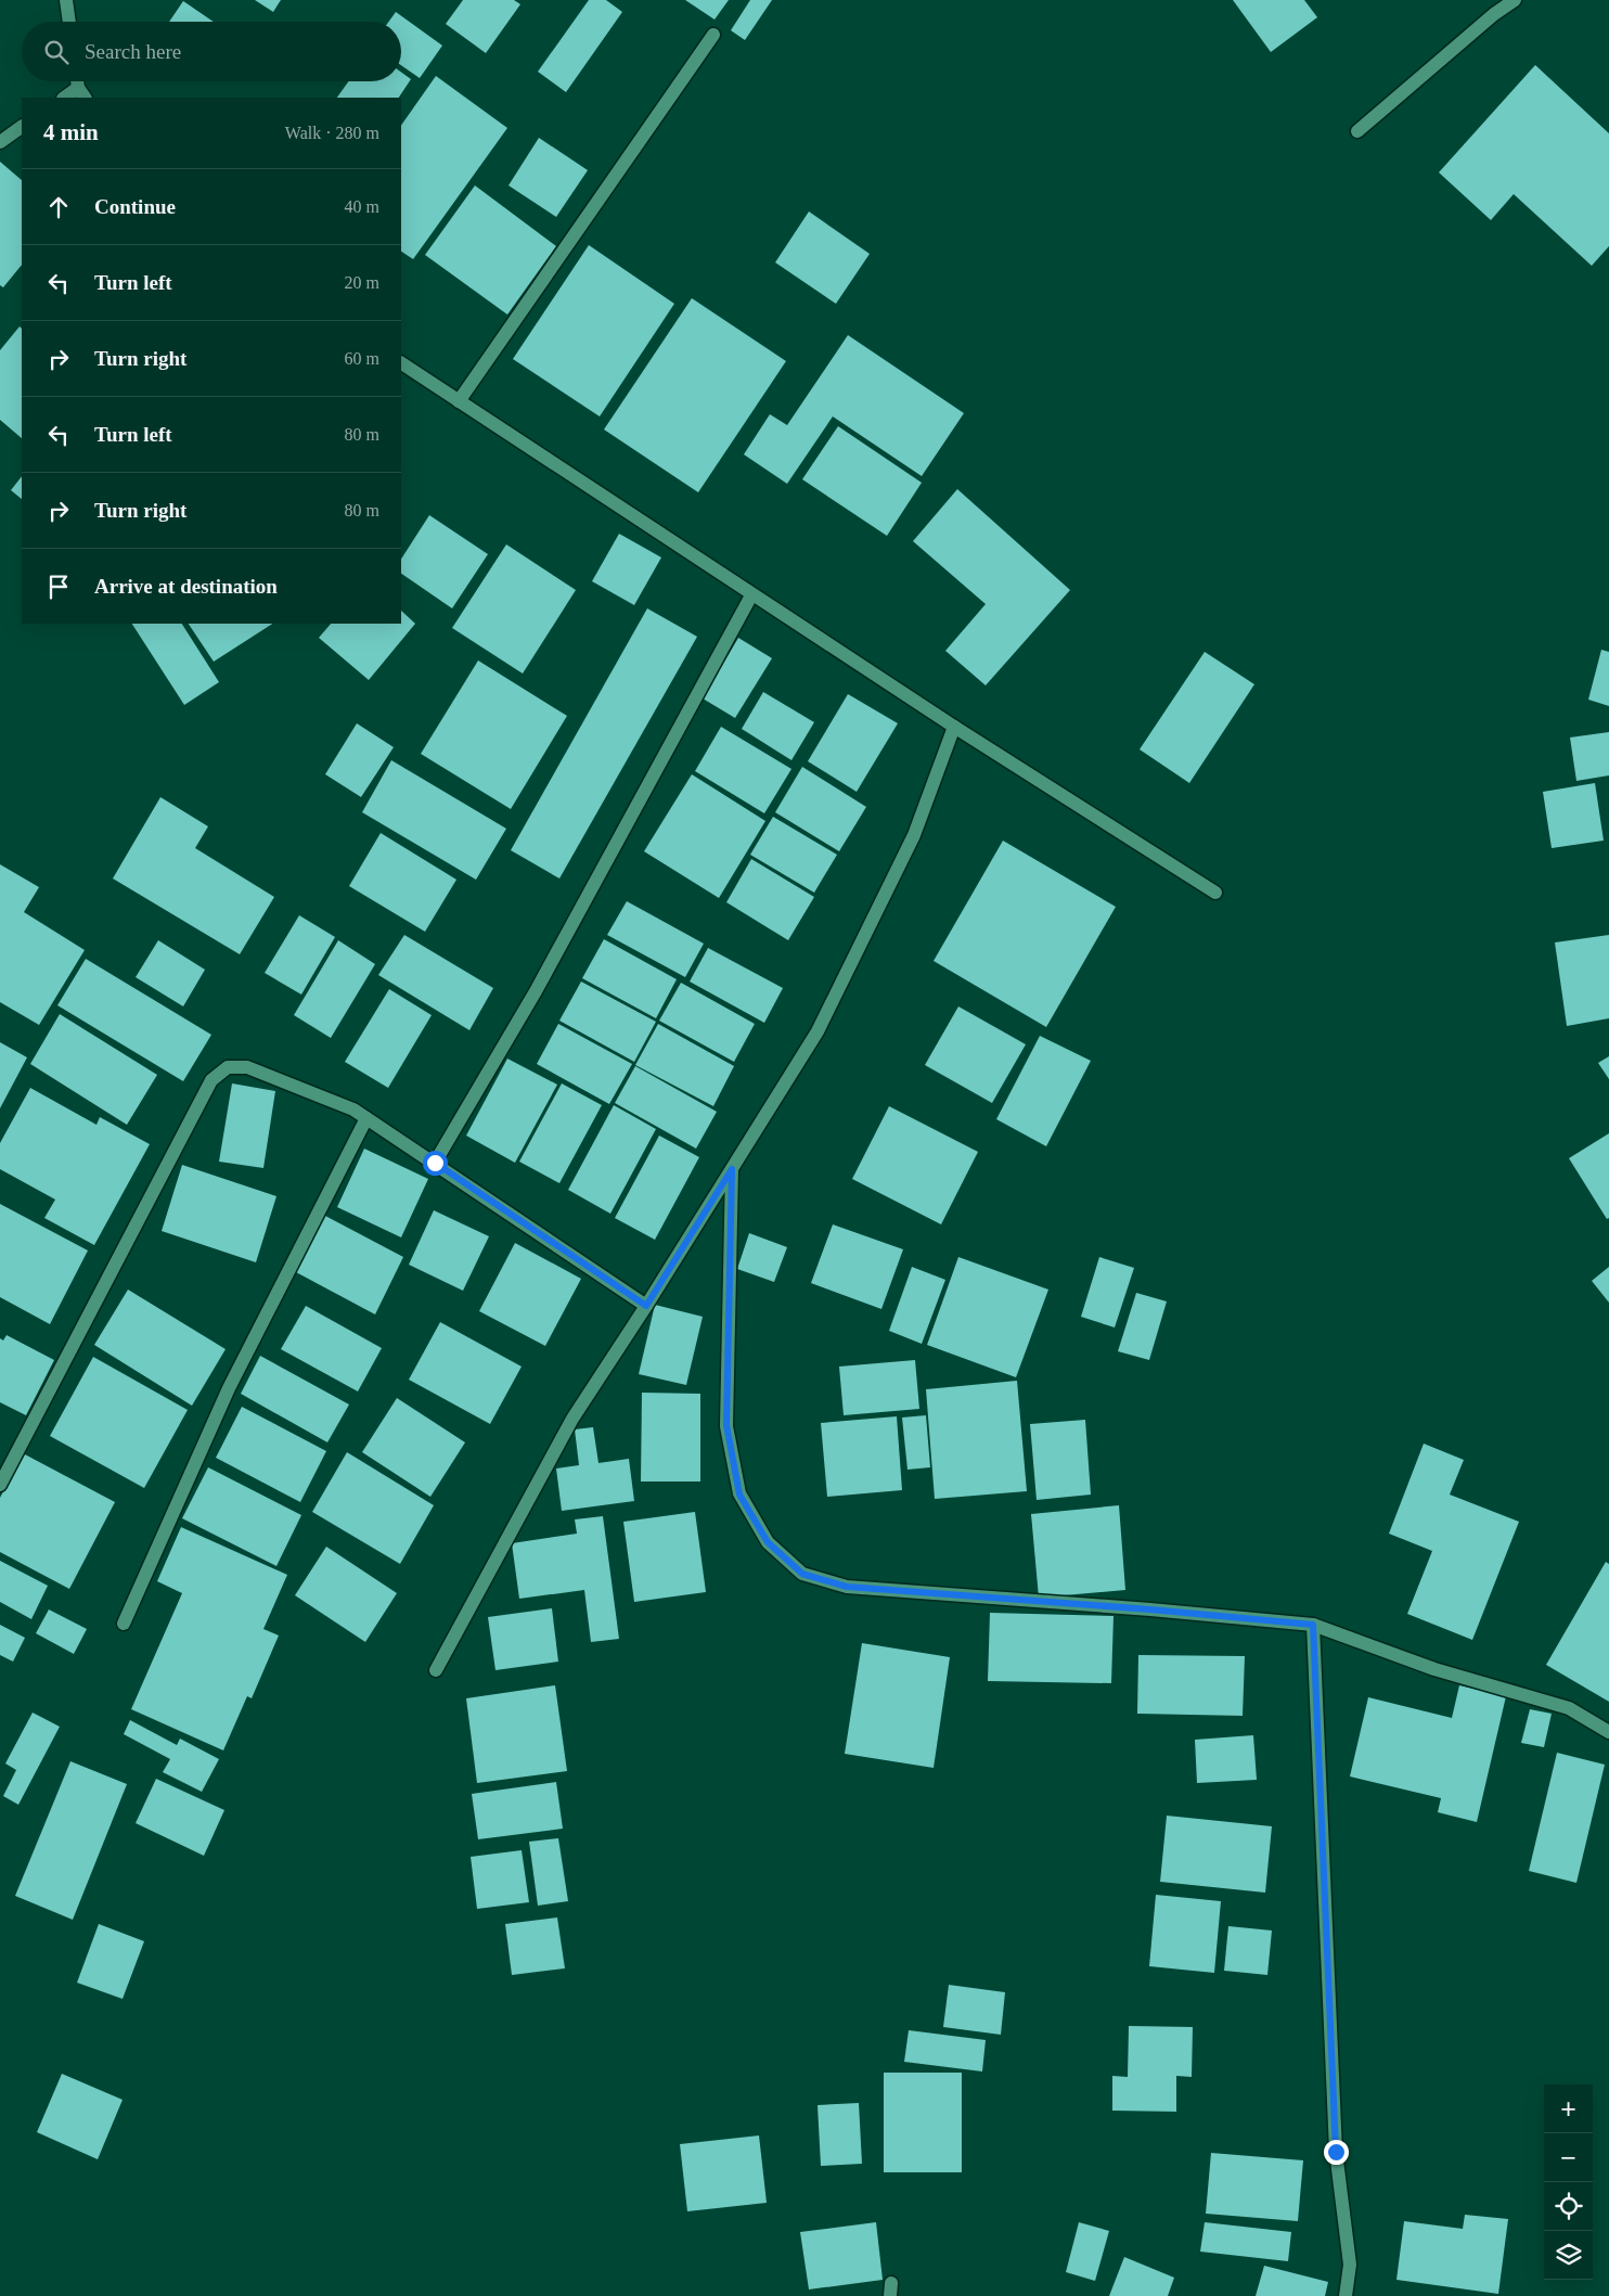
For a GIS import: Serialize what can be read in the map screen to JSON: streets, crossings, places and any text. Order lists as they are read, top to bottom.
{
  "page": {
    "search": "Search here",
    "heading": ["4 min", "Walk · 280 m"],
    "list": [
      ["Continue", "40 m"],
      ["Turn left", "20 m"],
      ["Turn right", "60 m"],
      ["Turn left", "80 m"],
      ["Turn right", "80 m"],
      "Arrive at destination"
    ],
    "map_buttons": ["+", "−"]
  }
}
